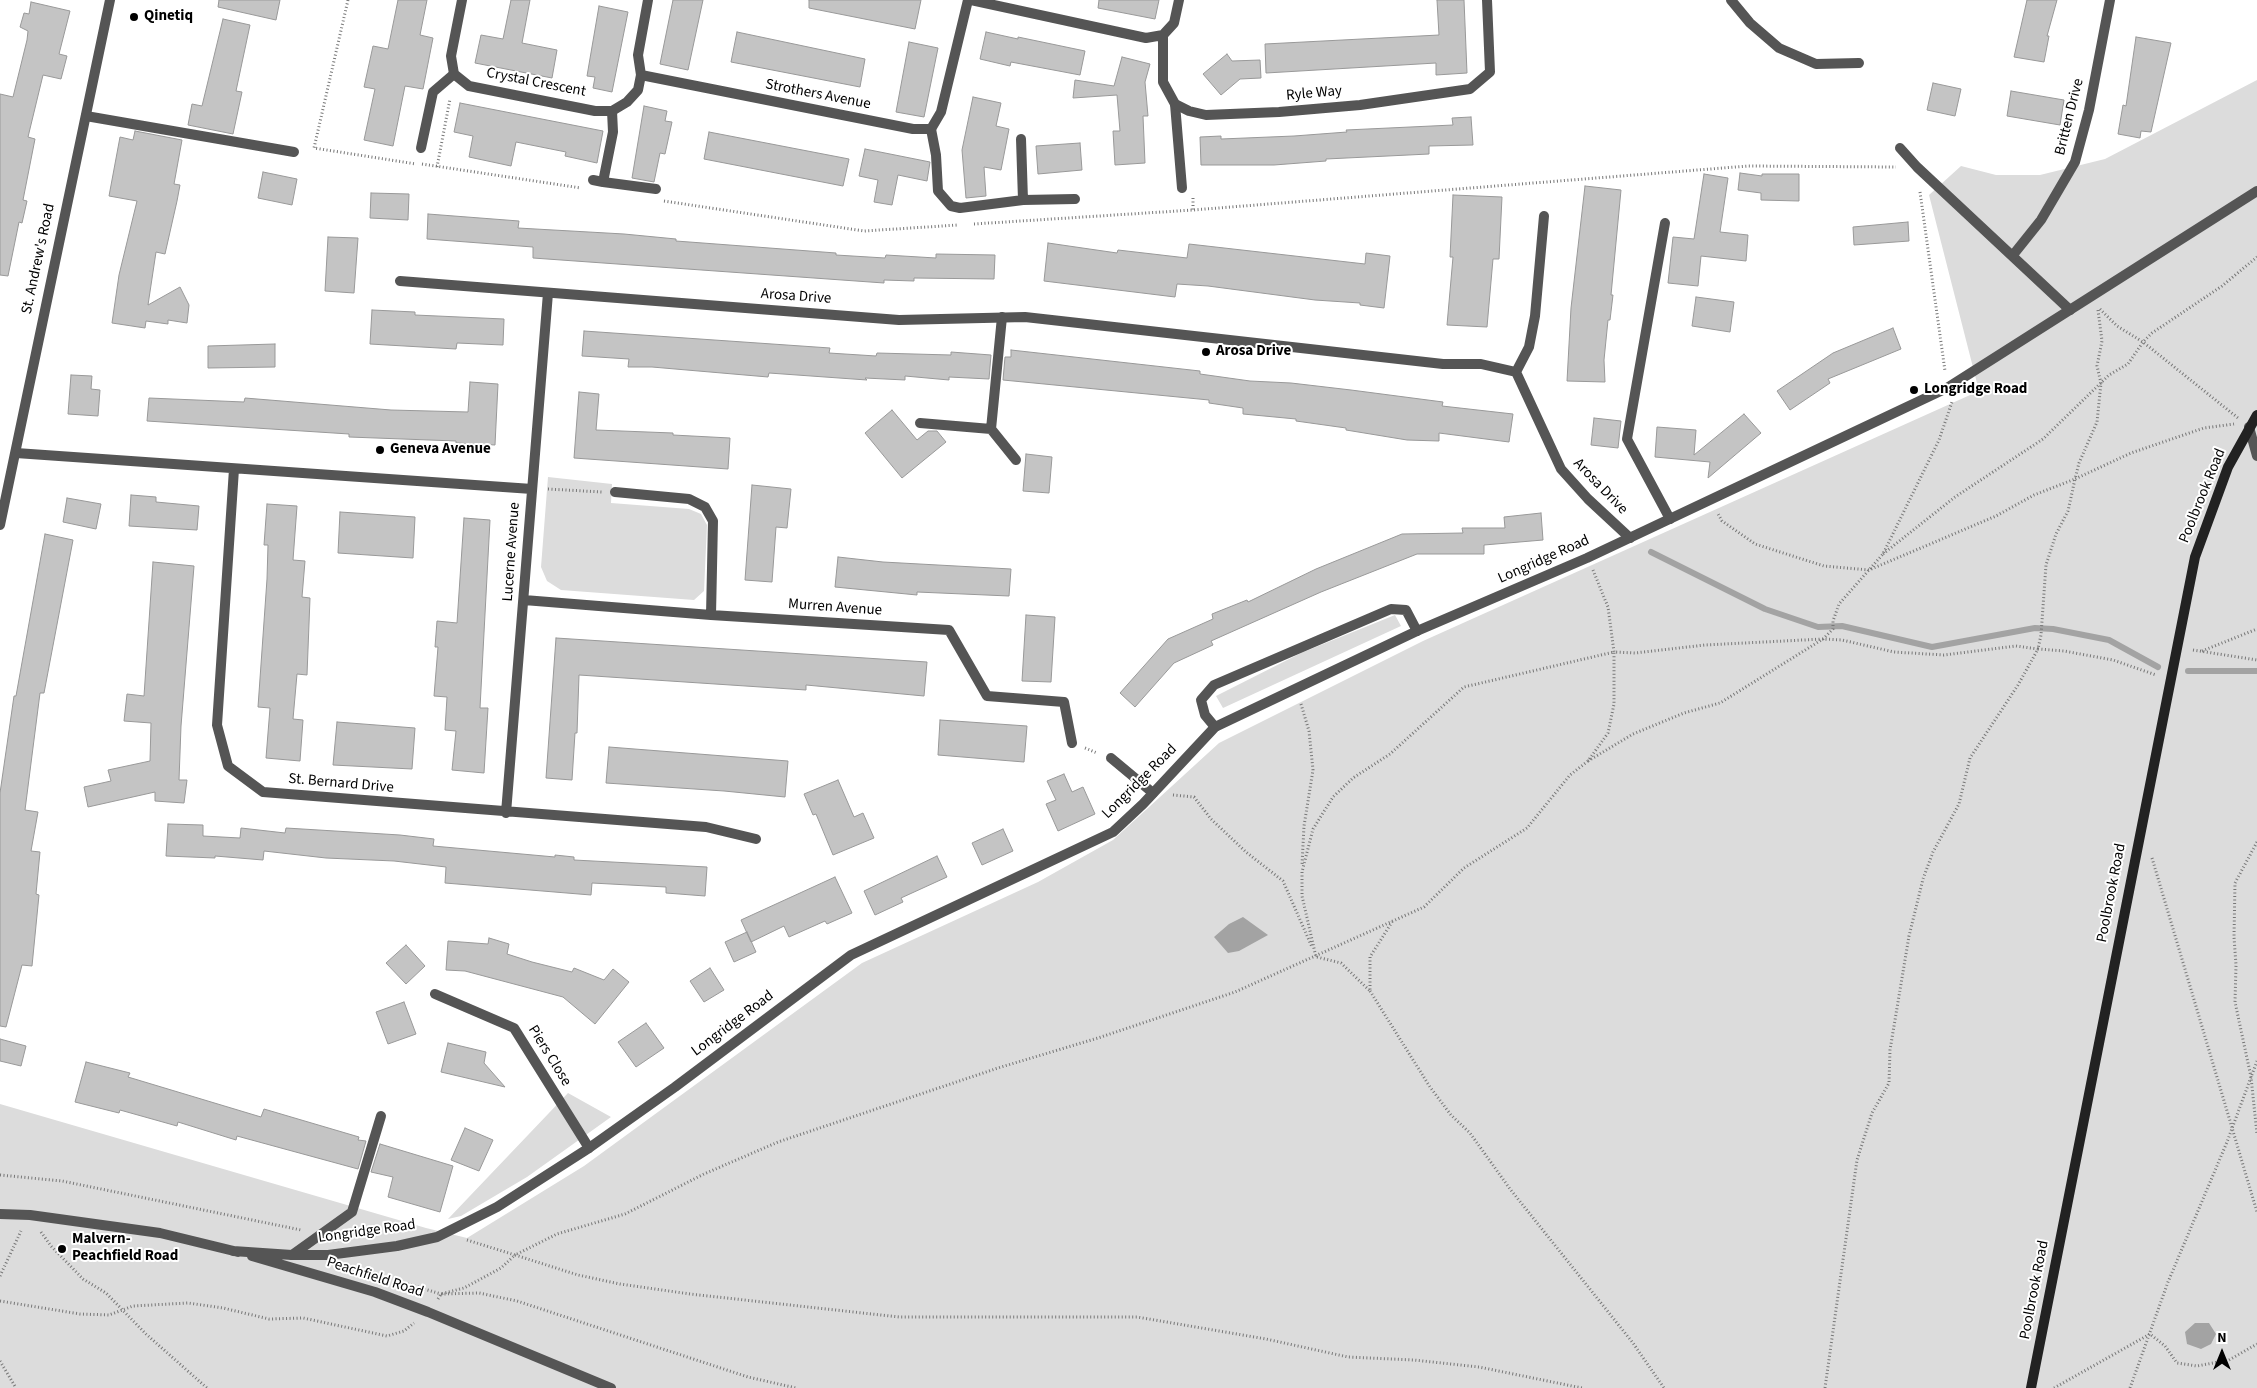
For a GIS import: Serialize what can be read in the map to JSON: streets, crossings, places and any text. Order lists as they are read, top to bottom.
{
  "streets": {
    "main road": ["Poolbrook Road"],
    "street": [
      "Crystal Crescent",
      "Ryle Way",
      "Strothers Avenue",
      "Britten Drive",
      "St. Andrew's Road",
      "Arosa Drive",
      "Lucerne Avenue",
      "Longridge Road",
      "Murren Avenue",
      "St. Bernard Drive",
      "Piers Close",
      "Peachfield Road"
    ]
  },
  "crossings": [
    ["Arosa Drive", "Lucerne Avenue"],
    ["Arosa Drive", "Longridge Road"],
    ["Lucerne Avenue", "Murren Avenue"],
    ["Lucerne Avenue", "St. Bernard Drive"],
    ["Longridge Road", "Piers Close"],
    ["Longridge Road", "Peachfield Road"]
  ],
  "places": [
    "Qinetiq",
    "Arosa Drive",
    "Longridge Road",
    "Geneva Avenue",
    "Malvern- Peachfield Road"
  ],
  "north": "top"
}
